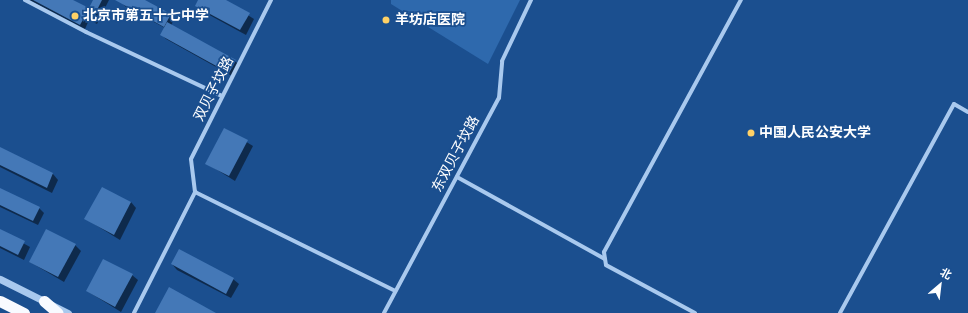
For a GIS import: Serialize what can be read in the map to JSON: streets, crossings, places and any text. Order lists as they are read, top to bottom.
{
  "streets": {
    "street": ["双贝子坟路", "东双贝子坟路"]
  },
  "places": ["北京市第五十七中学", "羊坊店医院", "中国人民公安大学"],
  "north": "top right"
}
